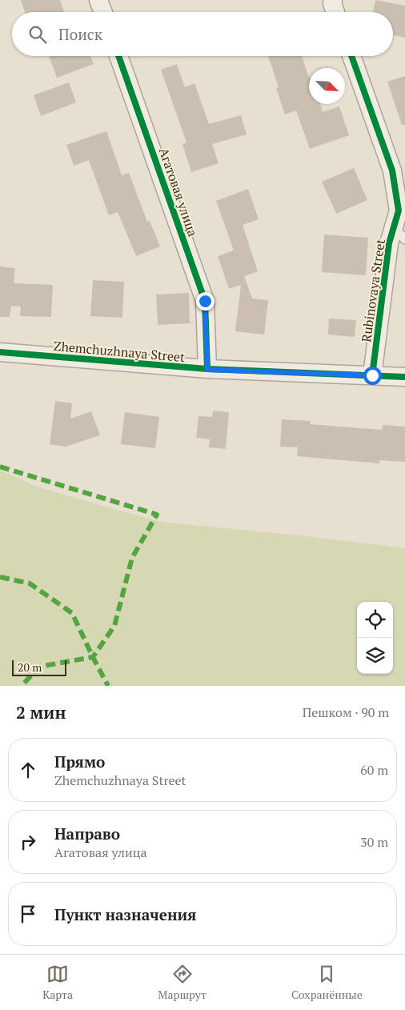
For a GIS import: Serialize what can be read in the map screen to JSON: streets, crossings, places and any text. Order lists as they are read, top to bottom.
{
  "streets": {
    "street": ["Агатовая улица", "Rubinovaya Street", "Zhemchuzhnaya Street"]
  },
  "crossings": [
    ["Агатовая улица", "Zhemchuzhnaya Street"],
    ["Rubinovaya Street", "Zhemchuzhnaya Street"]
  ],
  "scale_bar": "20 m",
  "north": "bottom right",
  "page": {
    "search": "Поиск",
    "scale": "20 m",
    "heading": ["2 мин", "Пешком · 90 m"],
    "list": [
      ["Прямо", "Zhemchuzhnaya Street", "60 m"],
      ["Направо", "Агатовая улица", "30 m"],
      "Пункт назначения"
    ],
    "nav": ["Карта", "Маршрут", "Сохранённые"]
  }
}
